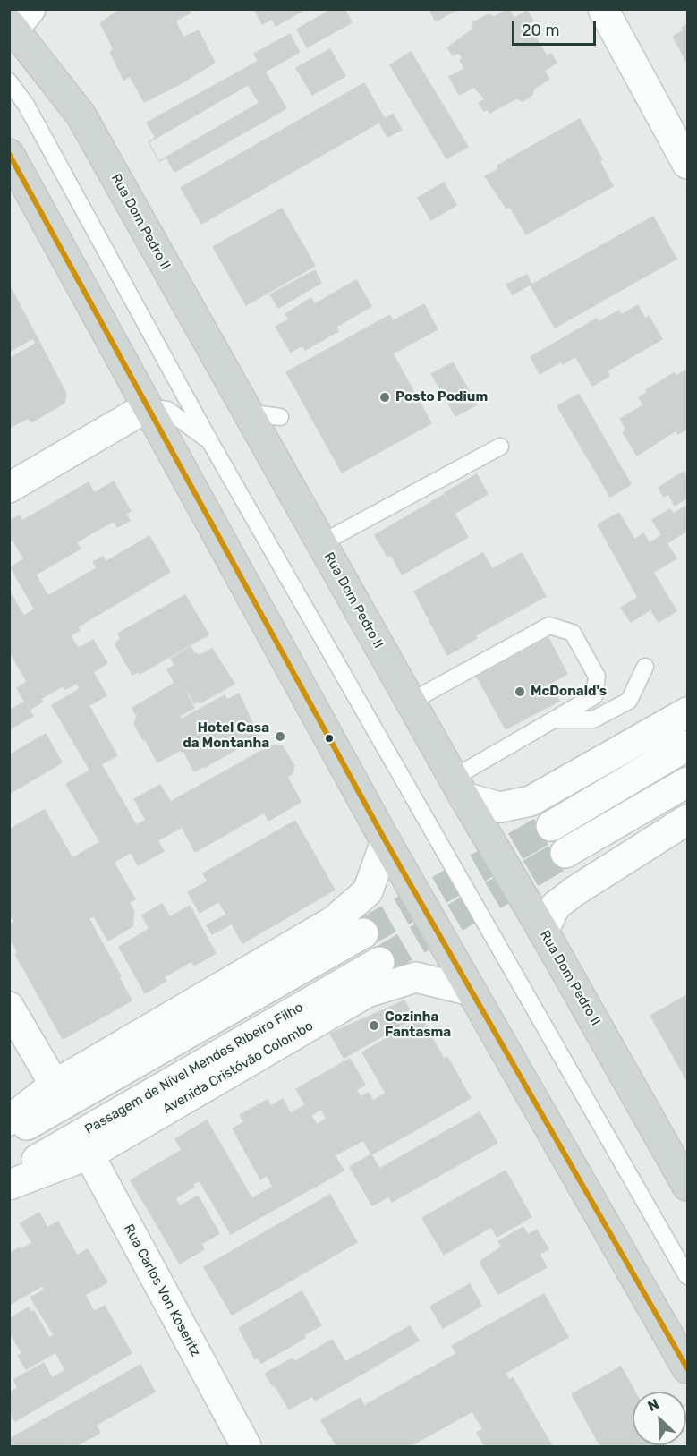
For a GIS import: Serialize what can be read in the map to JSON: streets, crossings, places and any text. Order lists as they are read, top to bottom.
{
  "streets": {
    "main road": [
      "Rua Dom Pedro II",
      "Avenida Cristóvão Colombo",
      "Passagem de Nível Mendes Ribeiro Filho",
      "Rua Carlos Von Koseritz"
    ]
  },
  "crossings": [
    ["Avenida Cristóvão Colombo", "Passagem de Nível Mendes Ribeiro Filho"],
    ["Avenida Cristóvão Colombo", "Rua Carlos Von Koseritz"],
    ["Passagem de Nível Mendes Ribeiro Filho", "Rua Carlos Von Koseritz"]
  ],
  "places": [
    "Posto Podium",
    "McDonald's",
    "Hotel Casa da Montanha",
    "Cozinha Fantasma"
  ],
  "scale_bar": "20 m",
  "north": "top left"
}
